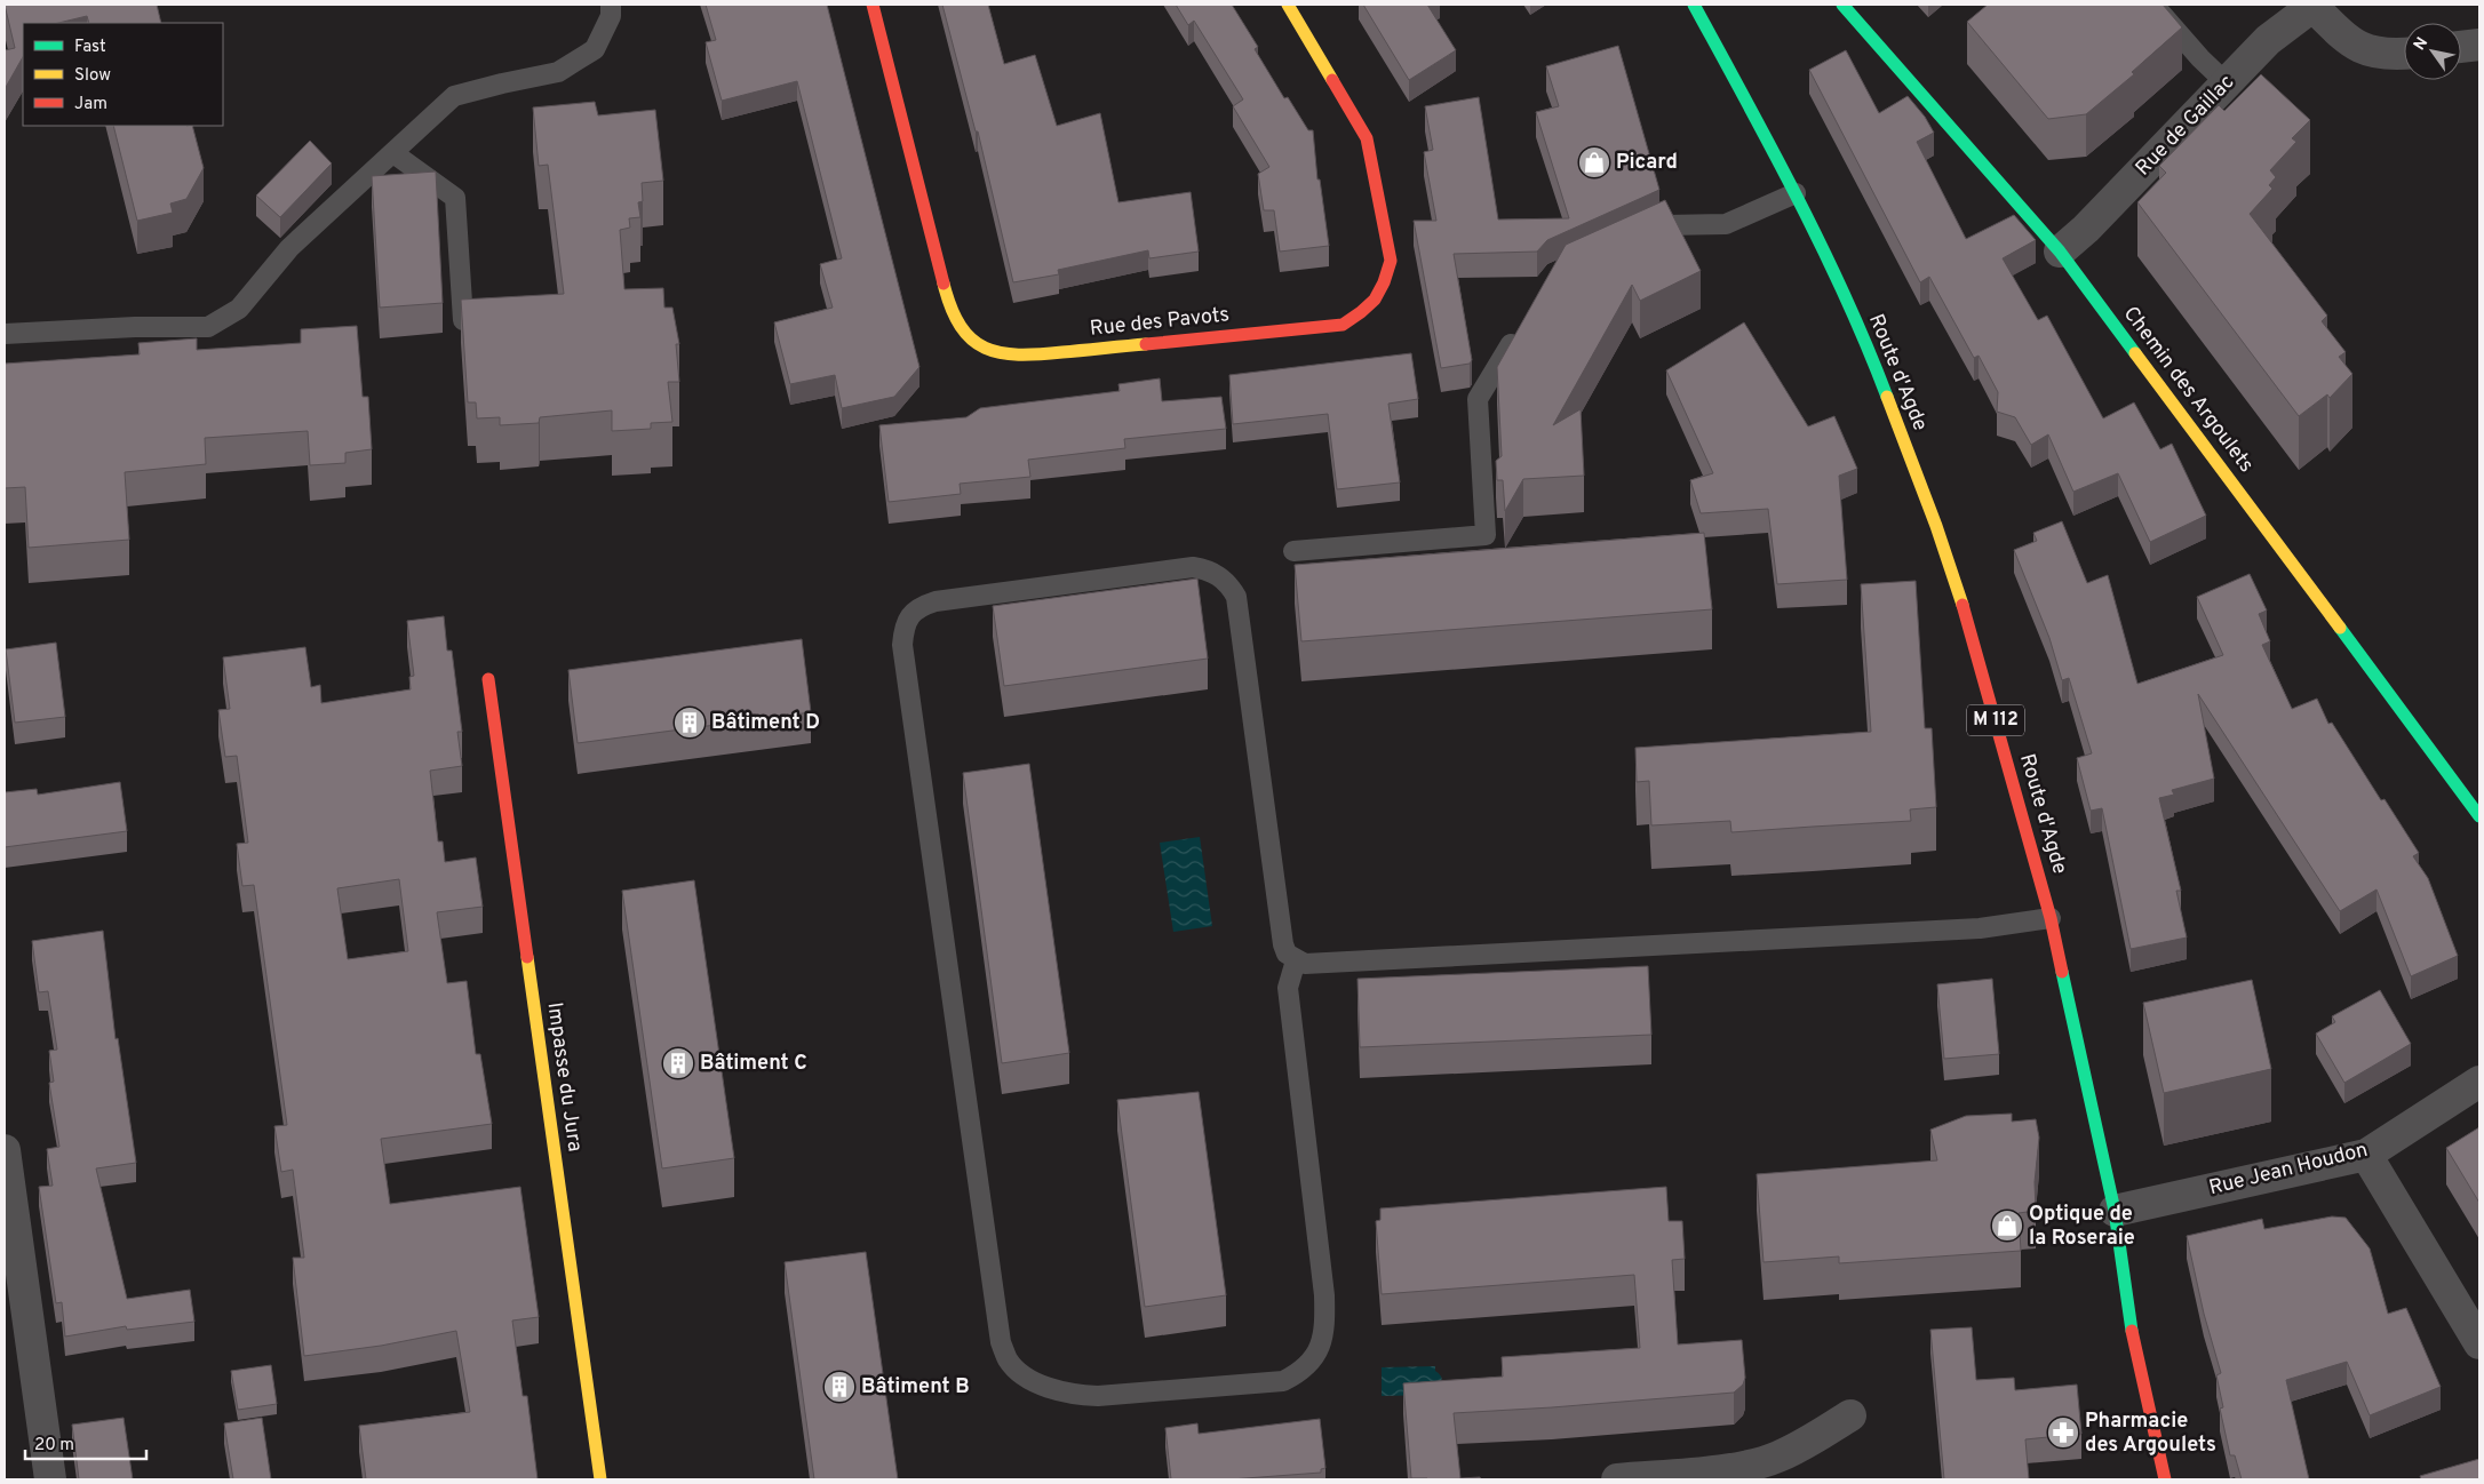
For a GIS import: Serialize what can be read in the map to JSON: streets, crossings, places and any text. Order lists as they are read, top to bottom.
{
  "streets": {
    "street": [
      "Rue de Gaillac",
      "Rue des Pavots",
      "Route d'Agde",
      "Chemin des Argoulets",
      "M 112",
      "Impasse du Jura",
      "Rue Jean Houdon"
    ]
  },
  "crossings": [
    ["Rue de Gaillac", "Chemin des Argoulets"],
    ["Route d'Agde", "Rue Jean Houdon"]
  ],
  "places": {
    "shop": ["Picard", "Optique de la Roseraie"],
    "building": ["Bâtiment D", "Bâtiment C", "Bâtiment B"],
    "pharmacy": ["Pharmacie des Argoulets"]
  },
  "legend": ["Fast", "Slow", "Jam"],
  "scale_bar": "20 m",
  "north": "top left"
}
